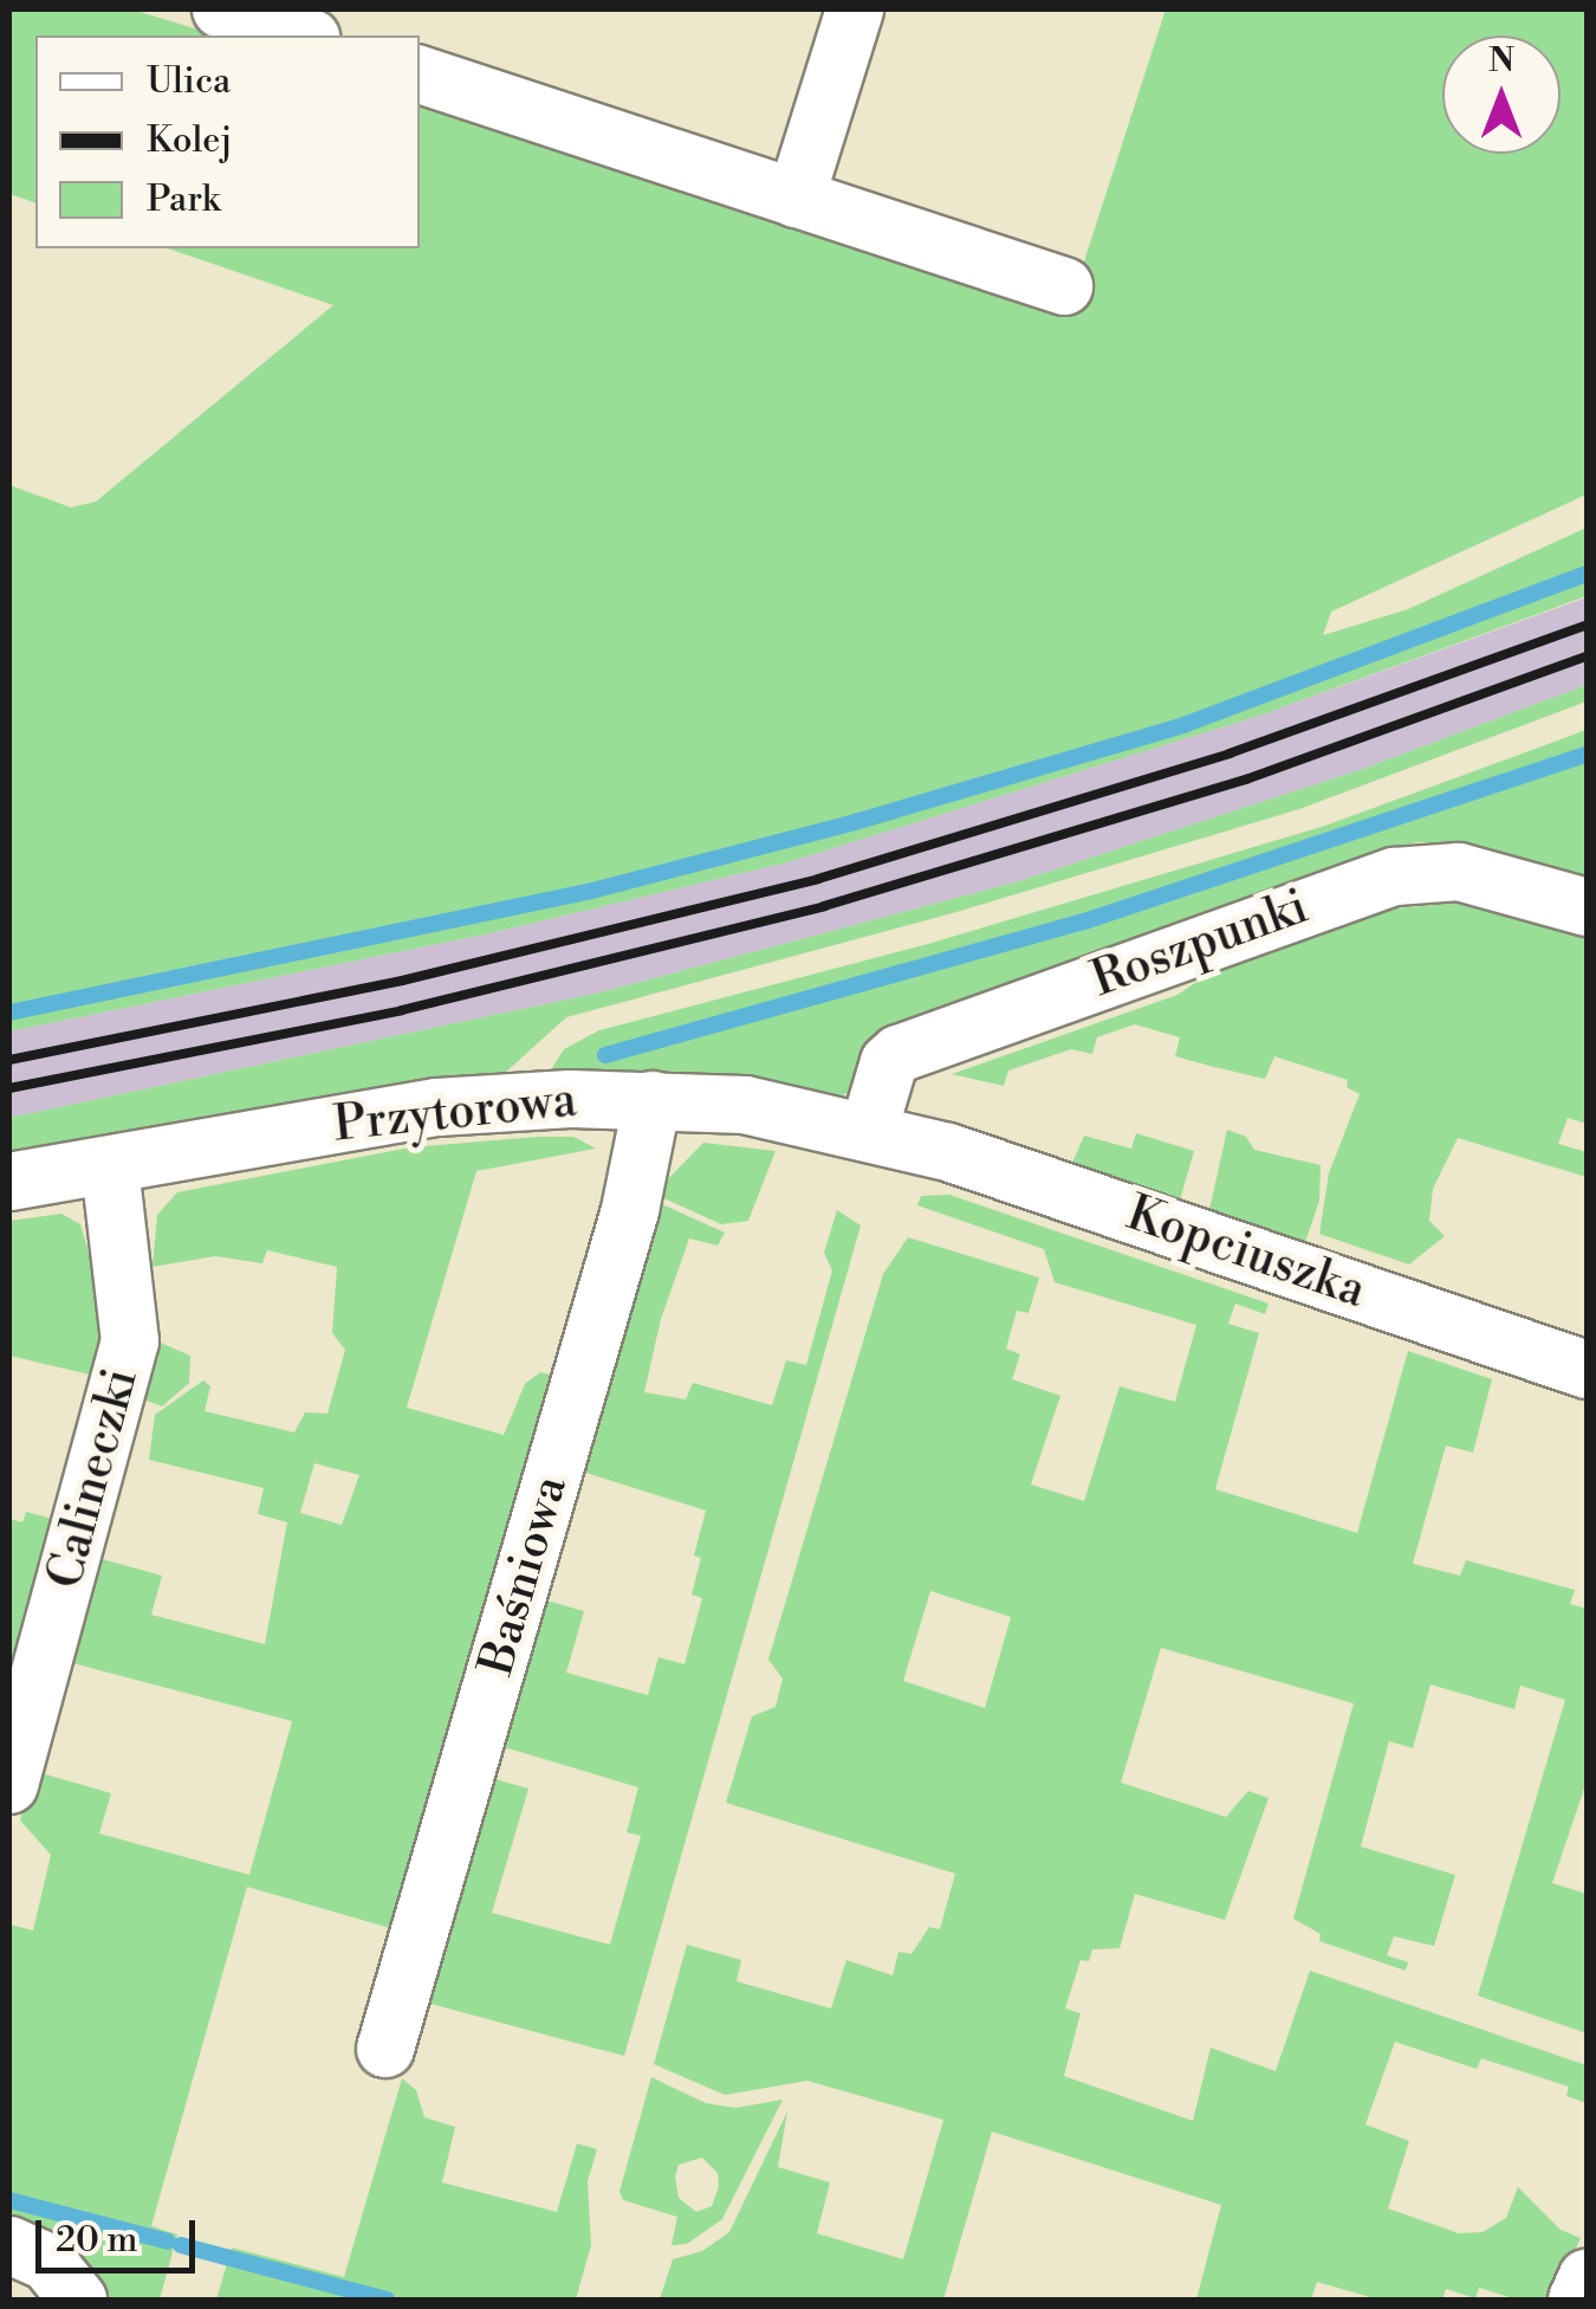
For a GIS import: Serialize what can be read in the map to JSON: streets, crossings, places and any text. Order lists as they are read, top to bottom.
{
  "streets": {
    "street": [
      "Roszpunki",
      "Przytorowa",
      "Kopciuszka",
      "Calineczki",
      "Baśniowa"
    ]
  },
  "crossings": [
    ["Roszpunki", "Przytorowa"],
    ["Roszpunki", "Kopciuszka"],
    ["Przytorowa", "Kopciuszka"],
    ["Przytorowa", "Calineczki"],
    ["Przytorowa", "Baśniowa"]
  ],
  "legend": ["Ulica", "Kolej", "Park"],
  "scale_bar": "20 m",
  "north": "top"
}
